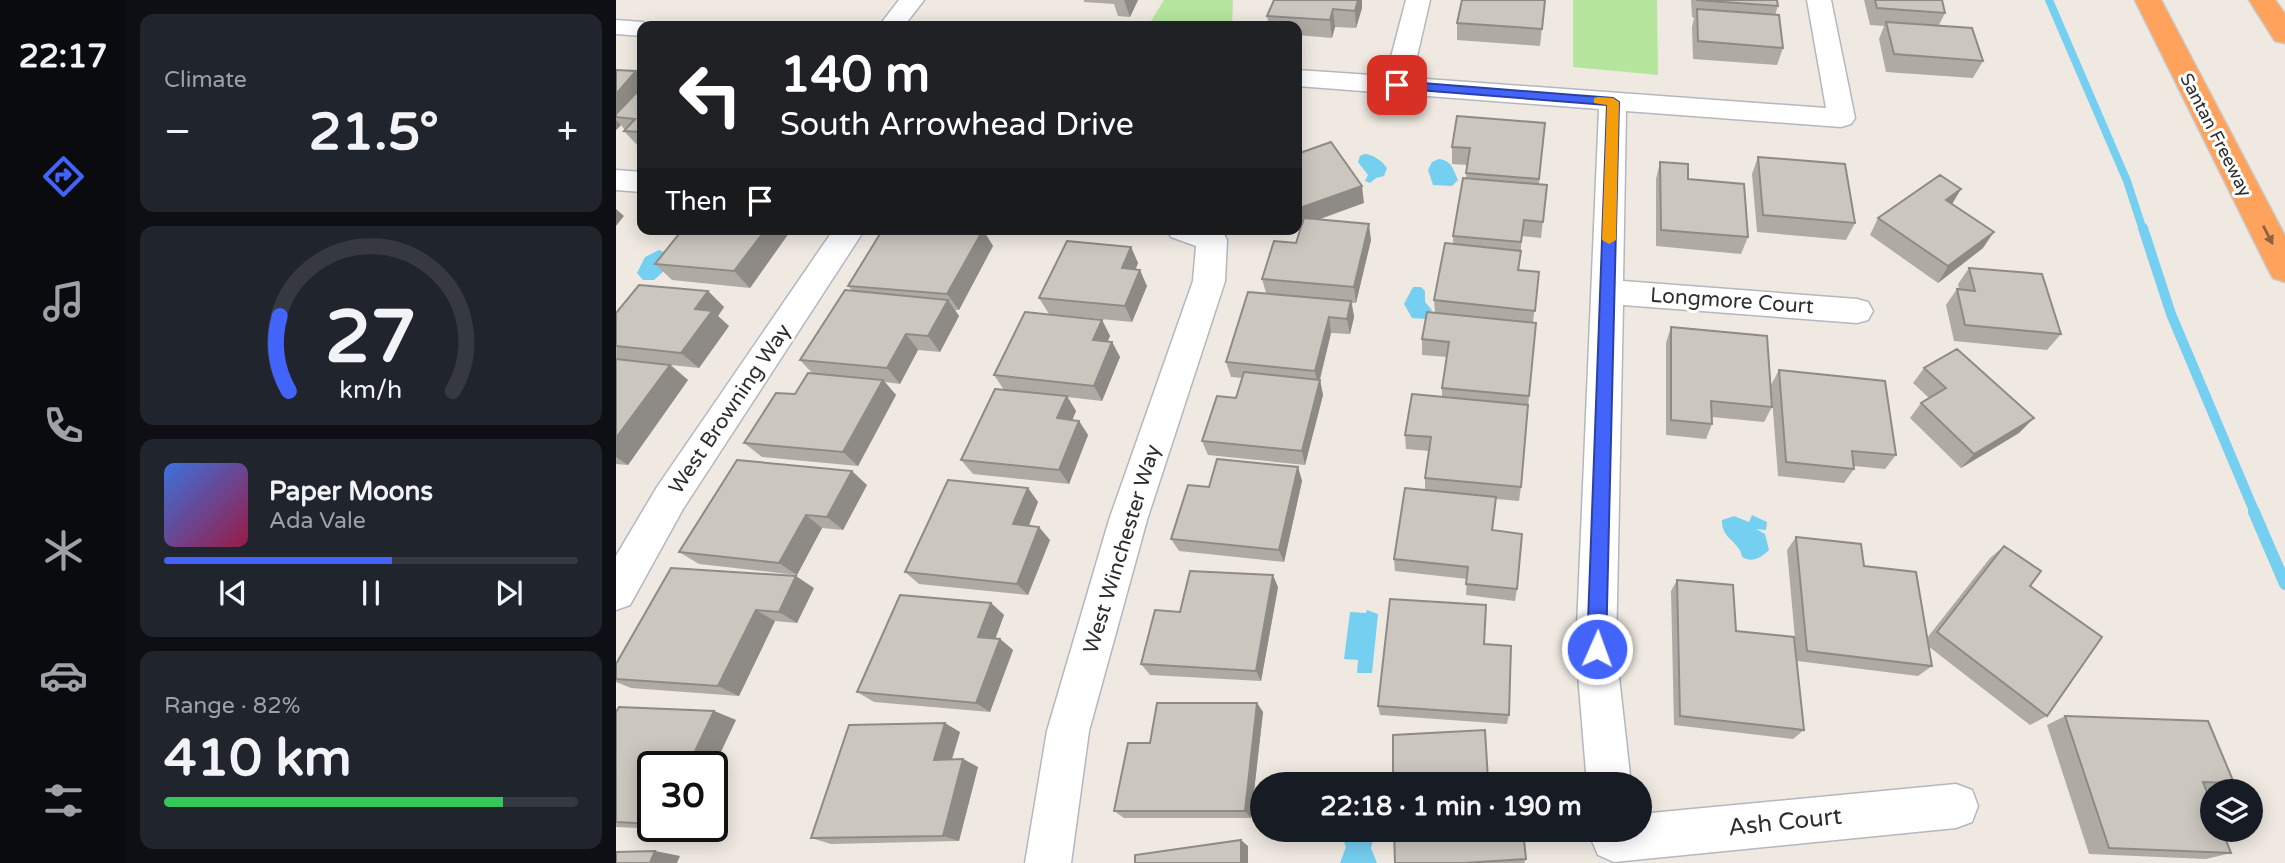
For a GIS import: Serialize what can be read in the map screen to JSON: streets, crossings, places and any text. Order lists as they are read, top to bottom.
{
  "streets": {
    "highway": ["Santan Freeway"],
    "street": [
      "Longmore Court",
      "West Browning Way",
      "West Winchester Way",
      "Ash Court"
    ]
  },
  "one_way": ["Santan Freeway"],
  "page": {
    "tabs": "22:17",
    "tile": [
      "Climate",
      ["Range · 82%", "410 km"]
    ],
    "turn": ["140 m", "South Arrowhead Drive"],
    "heat": ["−", "21.5°", "+"],
    "then": "Then",
    "song": ["Paper Moons", "Ada Vale"],
    "limit": "30",
    "trip": "22:18 · 1 min · 190 m",
    "gauge": ["27", "km/h"]
  }
}
